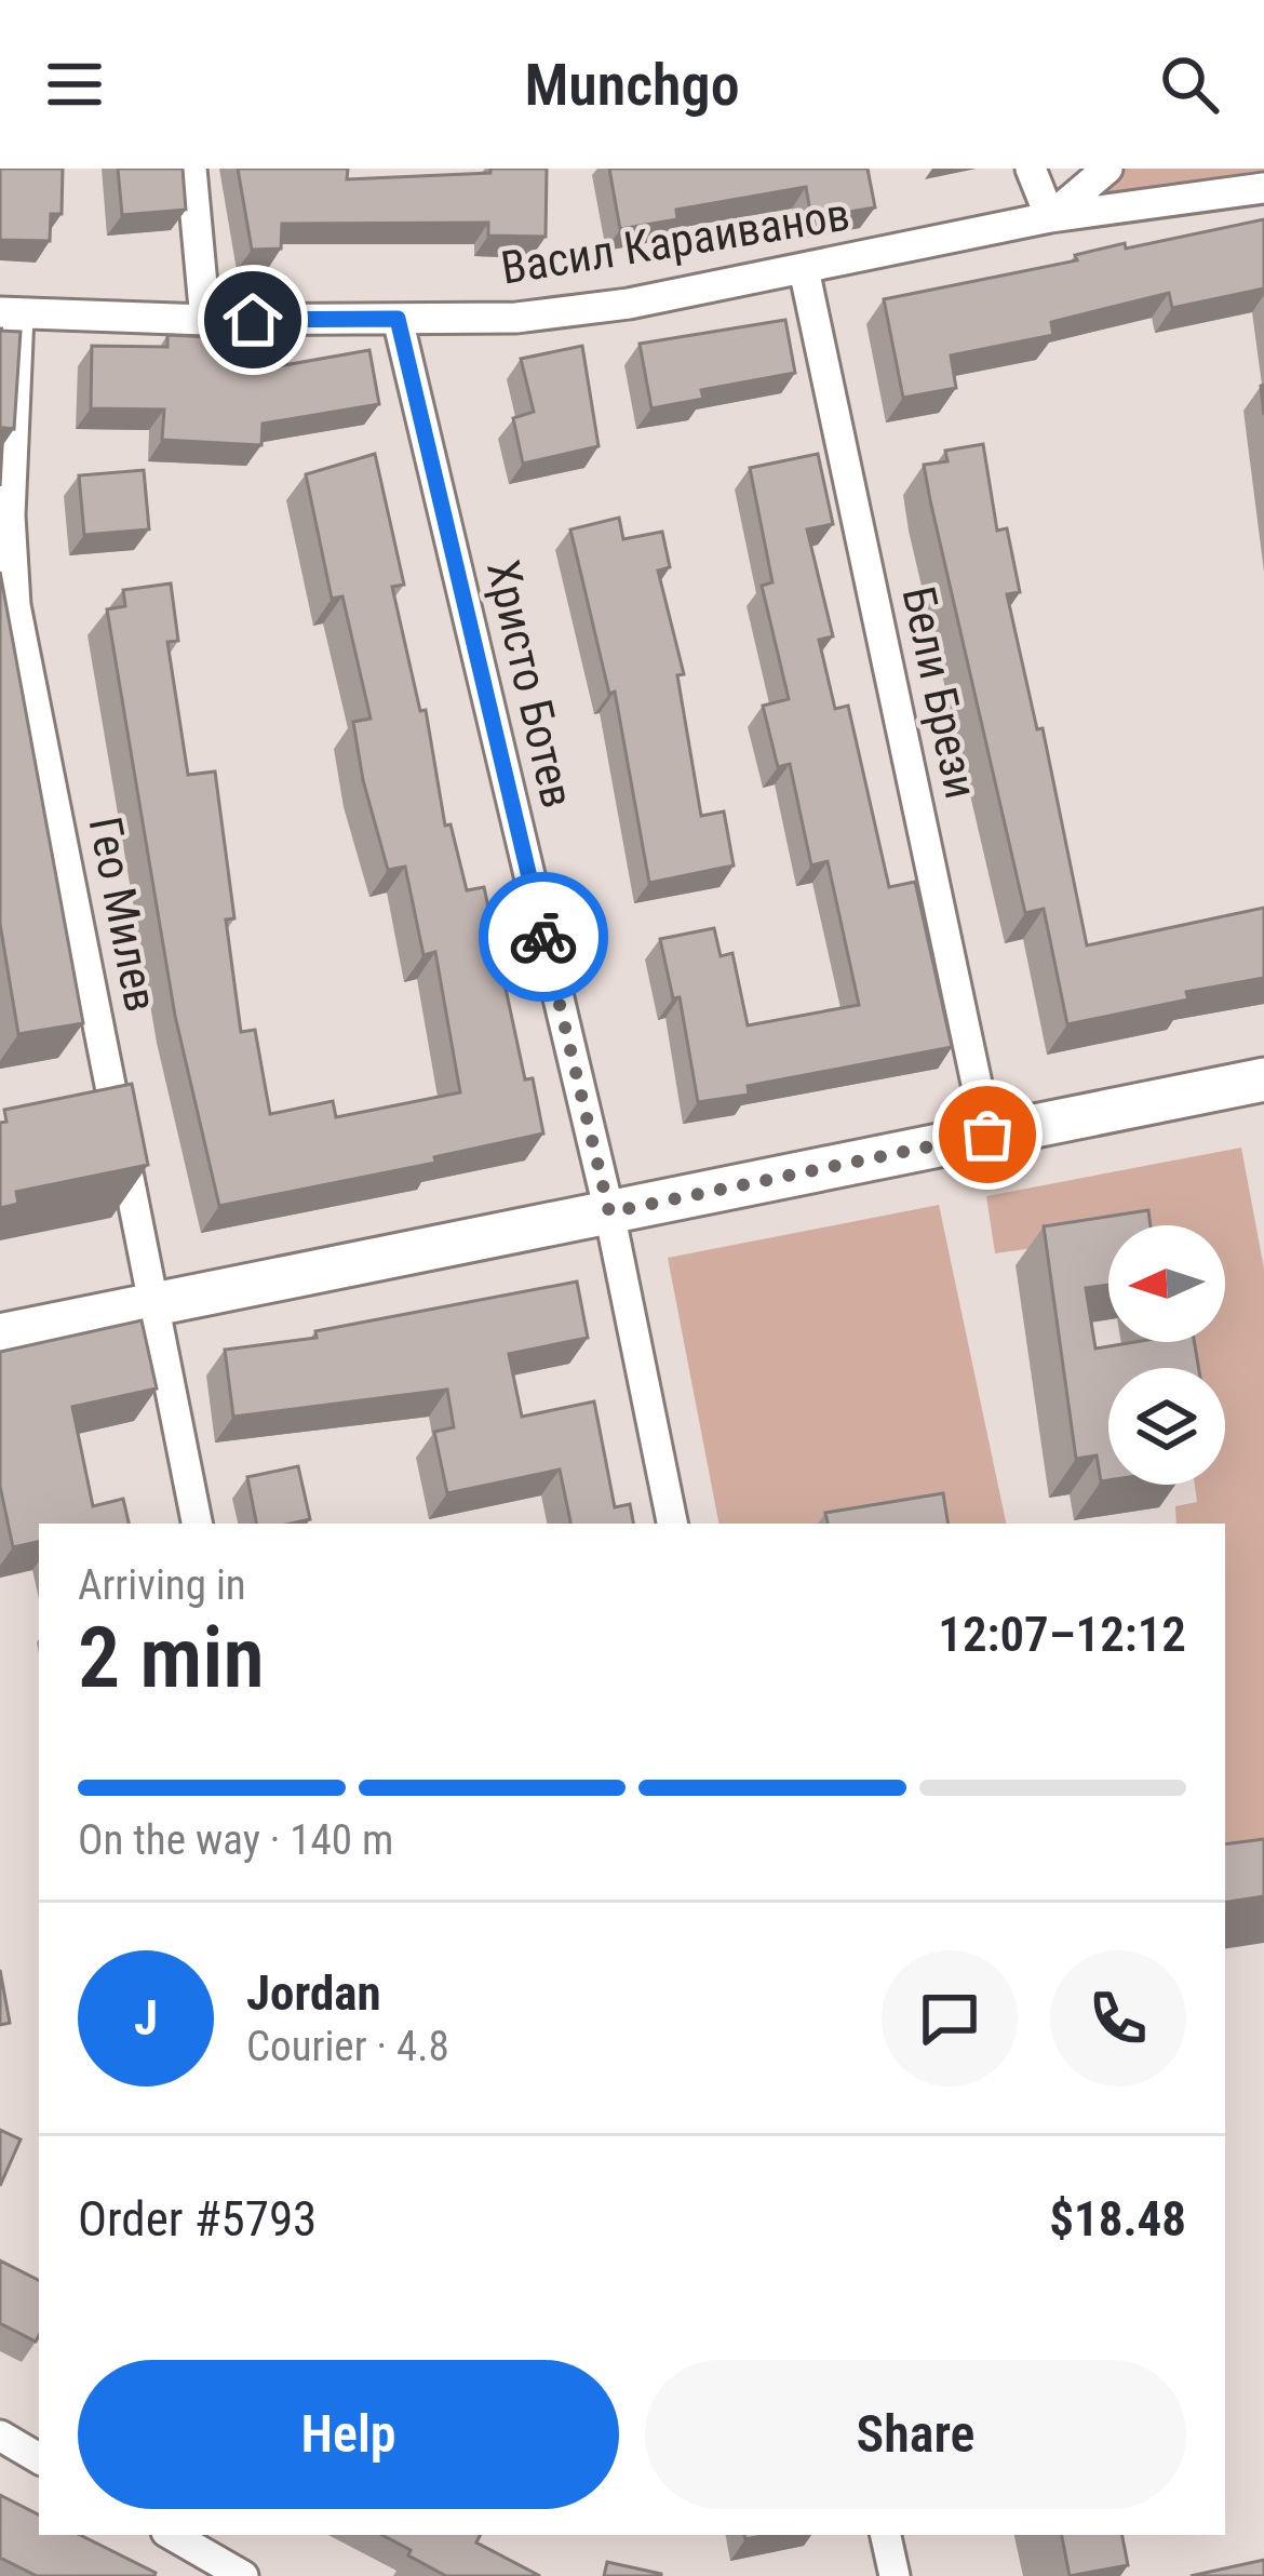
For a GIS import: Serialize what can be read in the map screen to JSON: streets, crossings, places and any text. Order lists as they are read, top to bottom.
{
  "streets": {
    "street": [
      "Васил Караиванов",
      "Христо Ботев",
      "Бели Брези",
      "Гео Милев"
    ]
  },
  "crossings": [
    ["Васил Караиванов", "Христо Ботев"],
    ["Васил Караиванов", "Бели Брези"],
    ["Васил Караиванов", "Гео Милев"]
  ],
  "north": "left",
  "page": {
    "header": "Munchgo",
    "heading": ["2 min", "Arriving in", "12:07–12:12"],
    "panel": [
      "Jordan",
      "Courier · 4.8",
      "Order #5793",
      "$18.48"
    ],
    "bar": "On the way · 140 m",
    "round": "J",
    "buttons": ["Help", "Share"]
  }
}
